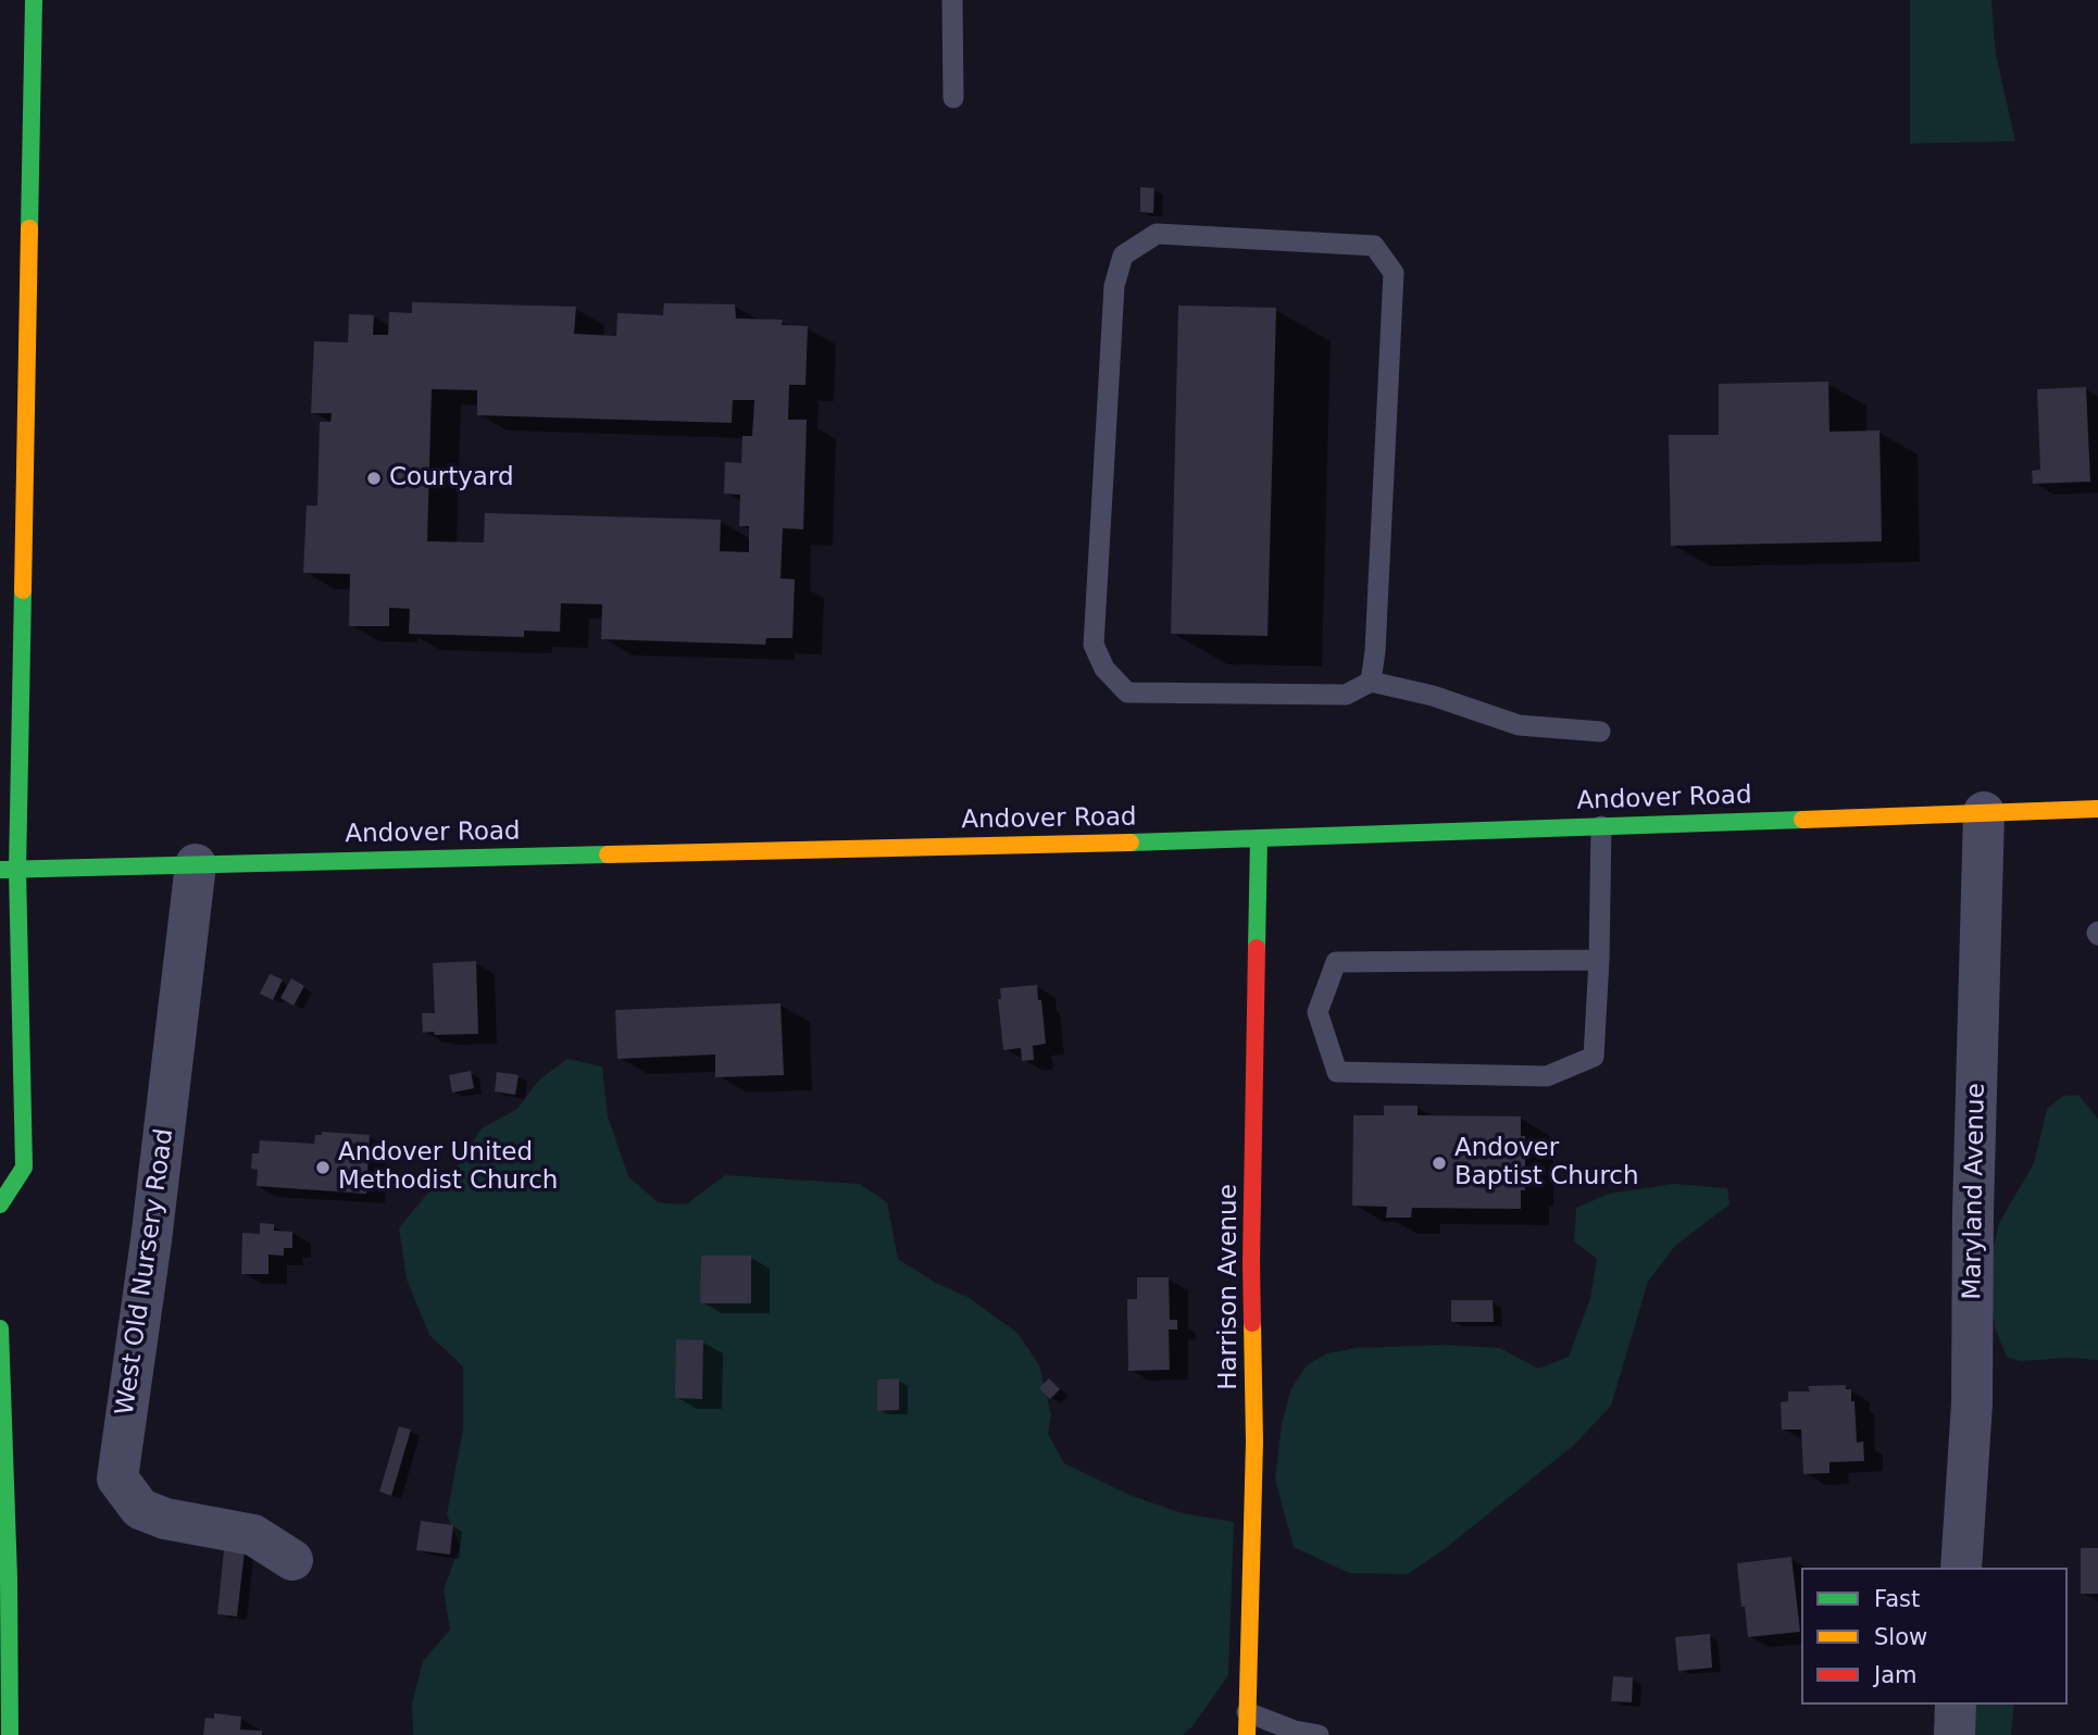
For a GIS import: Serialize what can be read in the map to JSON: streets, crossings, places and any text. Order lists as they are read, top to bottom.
{
  "streets": {
    "street": [
      "Andover Road",
      "Maryland Avenue",
      "West Old Nursery Road",
      "Harrison Avenue"
    ]
  },
  "crossings": [
    ["Andover Road", "Maryland Avenue"],
    ["Andover Road", "West Old Nursery Road"],
    ["Andover Road", "Harrison Avenue"]
  ],
  "places": ["Courtyard", "Andover Baptist Church", "Andover United Methodist Church"],
  "legend": ["Fast", "Slow", "Jam"]
}
